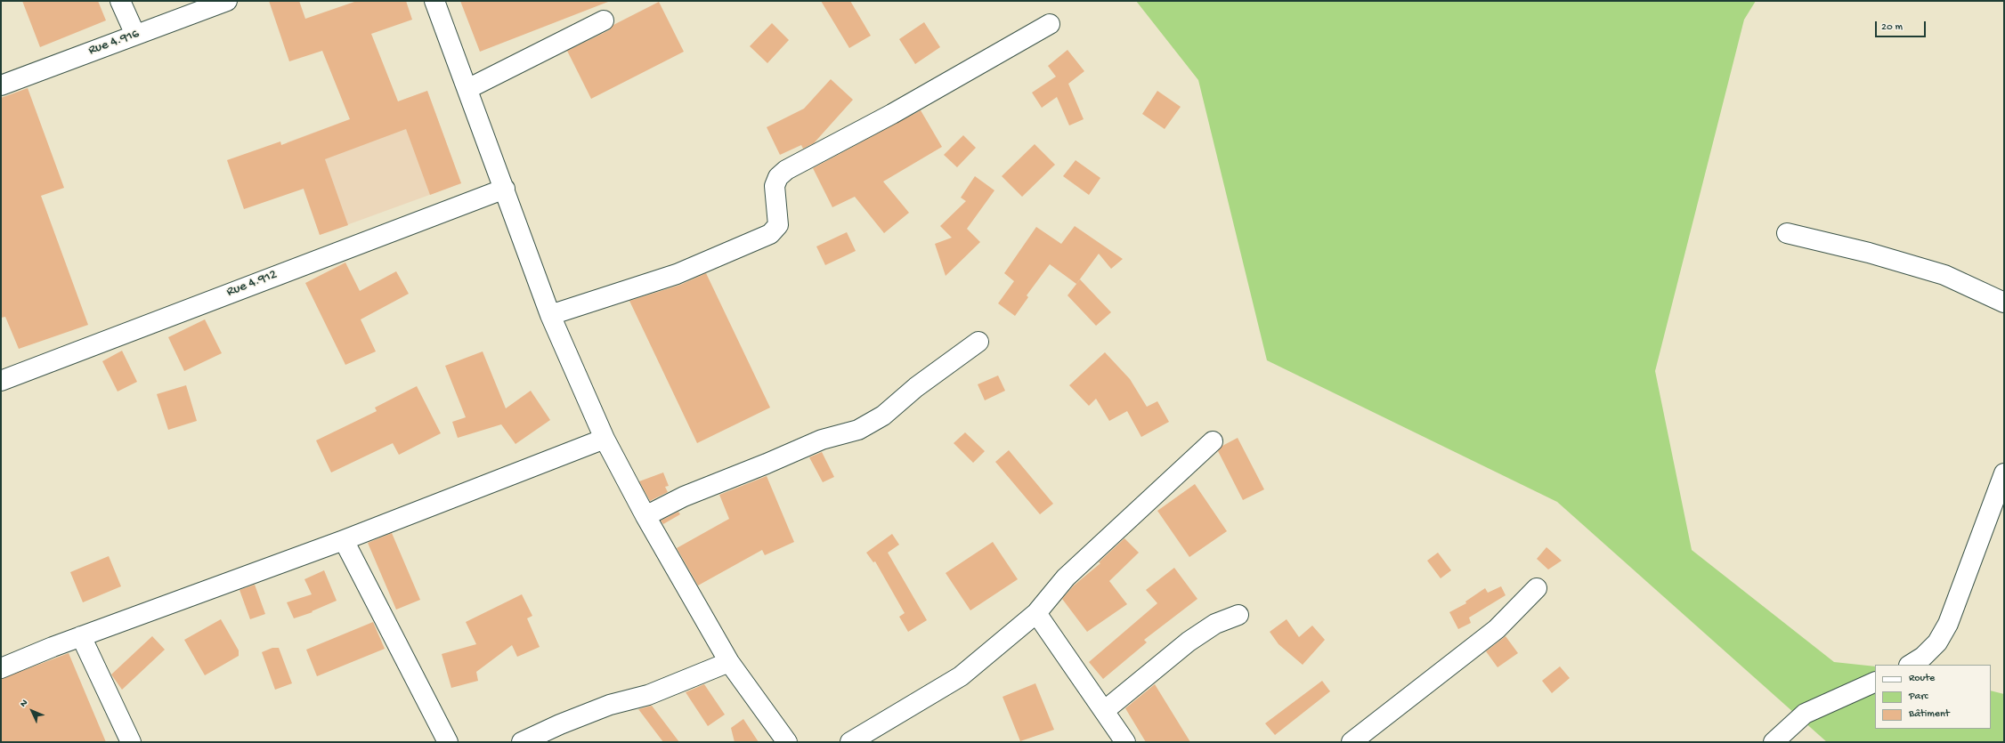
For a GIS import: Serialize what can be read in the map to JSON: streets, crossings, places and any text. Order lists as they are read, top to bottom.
{
  "streets": {
    "street": ["Rue 4.916", "Rue 4.912"]
  },
  "legend": ["Route", "Parc", "Bâtiment"],
  "scale_bar": "20 m",
  "north": "top left"
}
